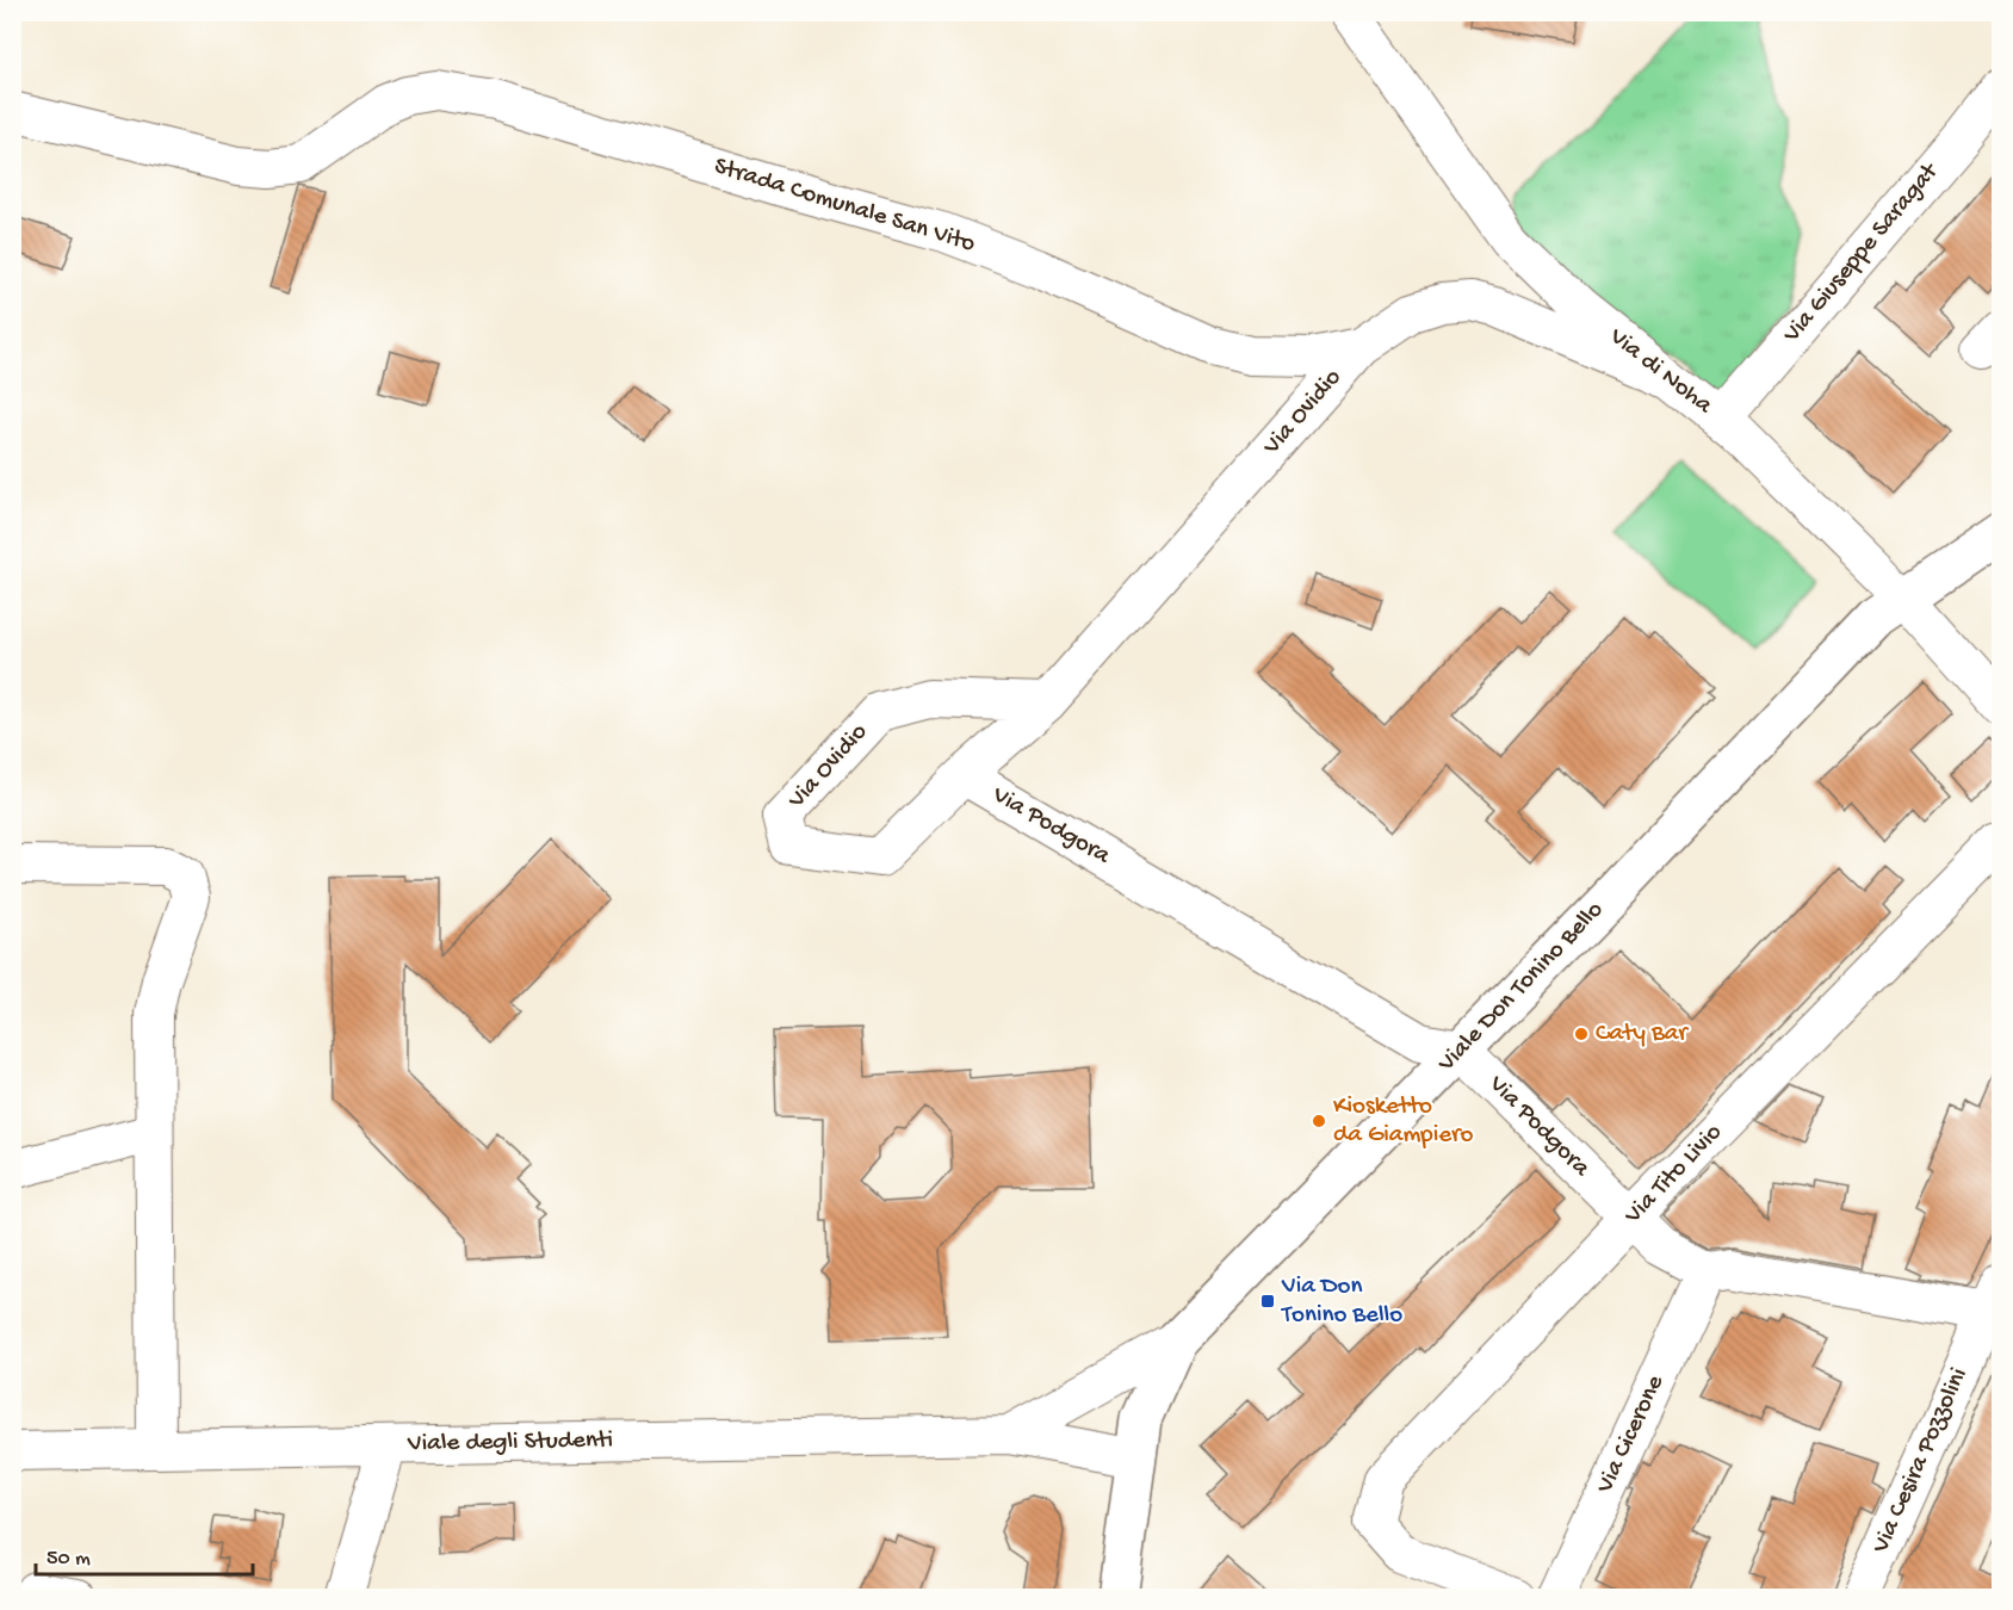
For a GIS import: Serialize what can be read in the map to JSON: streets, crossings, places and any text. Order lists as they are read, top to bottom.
{
  "streets": {
    "main road": ["Viale Don Tonino Bello"],
    "street": [
      "Strada Comunale San Vito",
      "Via Giuseppe Saragat",
      "Via di Noha",
      "Via Ovidio",
      "Via Podgora",
      "Via Tito Livio",
      "Via Cicerone",
      "Viale degli Studenti",
      "Via Cesira Pozzolini"
    ]
  },
  "crossings": [
    ["Strada Comunale San Vito", "Via di Noha"],
    ["Strada Comunale San Vito", "Via Ovidio"],
    ["Via Giuseppe Saragat", "Via di Noha"],
    ["Via di Noha", "Viale Don Tonino Bello"],
    ["Via Ovidio", "Via Podgora"],
    ["Via Podgora", "Viale Don Tonino Bello"],
    ["Via Podgora", "Via Tito Livio"],
    ["Via Podgora", "Via Cicerone"],
    ["Viale Don Tonino Bello", "Viale degli Studenti"]
  ],
  "places": {
    "other": ["Caty Bar", "Kiosketto da Giampiero"],
    "transit": ["Via Don Tonino Bello"]
  },
  "scale_bar": "50 m"
}
